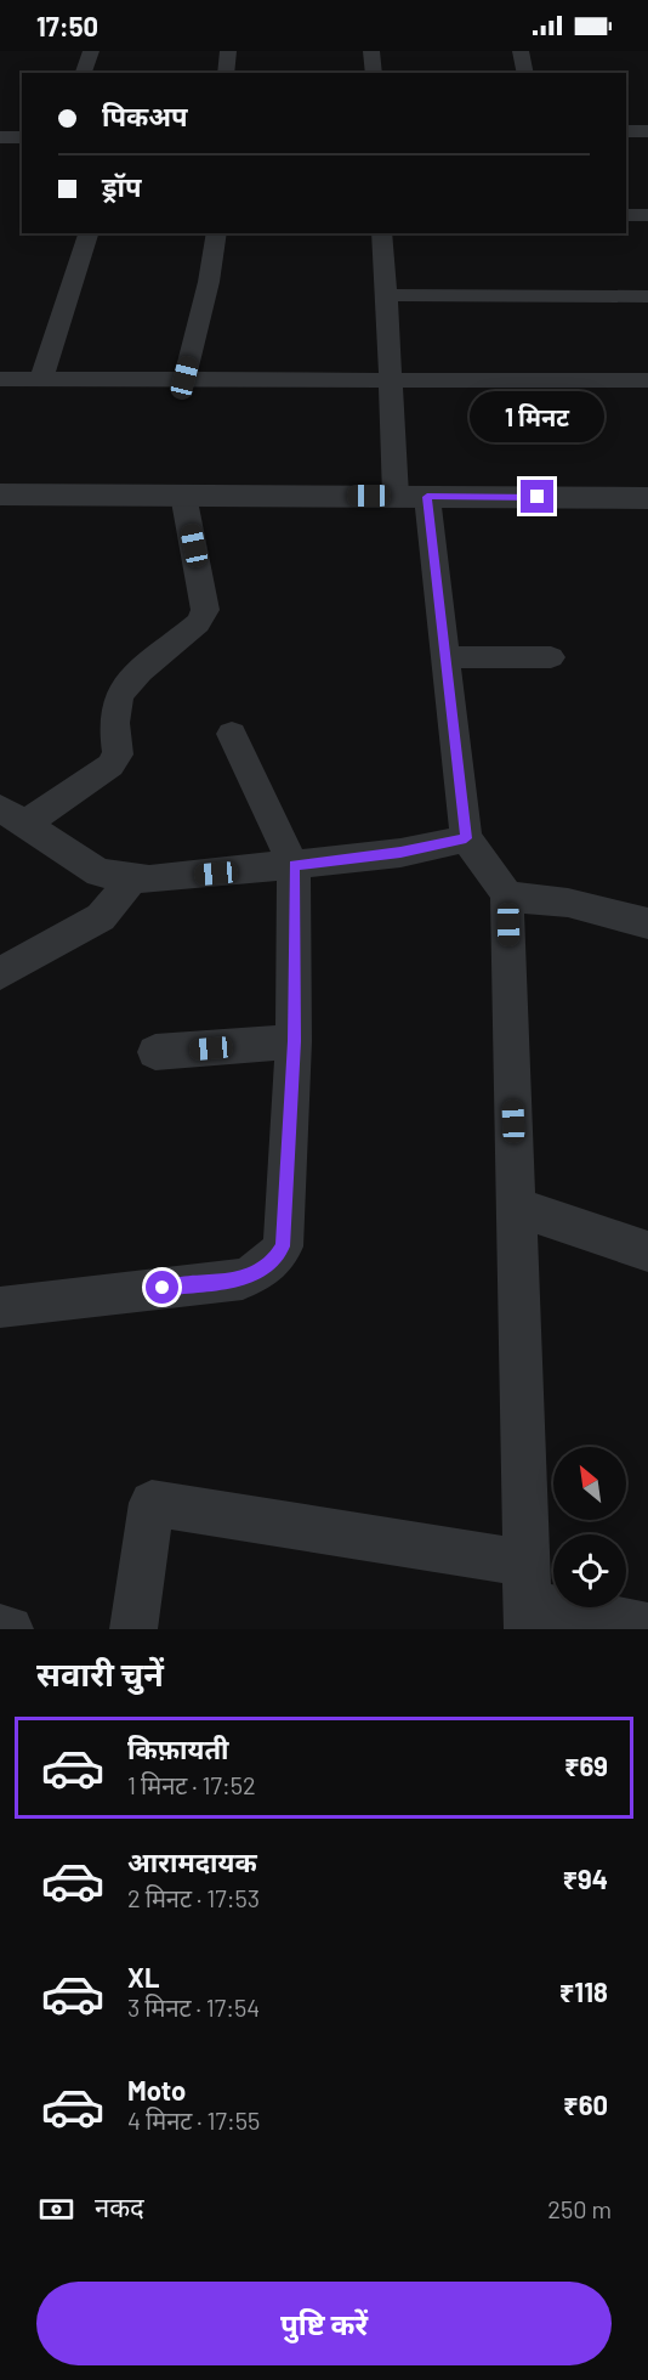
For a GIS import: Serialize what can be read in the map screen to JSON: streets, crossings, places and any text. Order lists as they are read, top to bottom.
{
  "north": "top left",
  "page": {
    "status": "17:50",
    "banner": ["पिकअप", "ड्रॉप"],
    "bubble": "1 मिनट",
    "heading": "सवारी चुनें",
    "list": [
      {
        "name": "किफ़ायती",
        "note": "1 मिनट · 17:52",
        "value": "₹69"
      },
      {
        "name": "आरामदायक",
        "note": "2 मिनट · 17:53",
        "value": "₹94"
      },
      {
        "name": "XL",
        "note": "3 मिनट · 17:54",
        "value": "₹118"
      },
      {
        "name": "Moto",
        "note": "4 मिनट · 17:55",
        "value": "₹60"
      }
    ],
    "pay": ["नकद", "250 m"],
    "buttons": "पुष्टि करें"
  }
}
